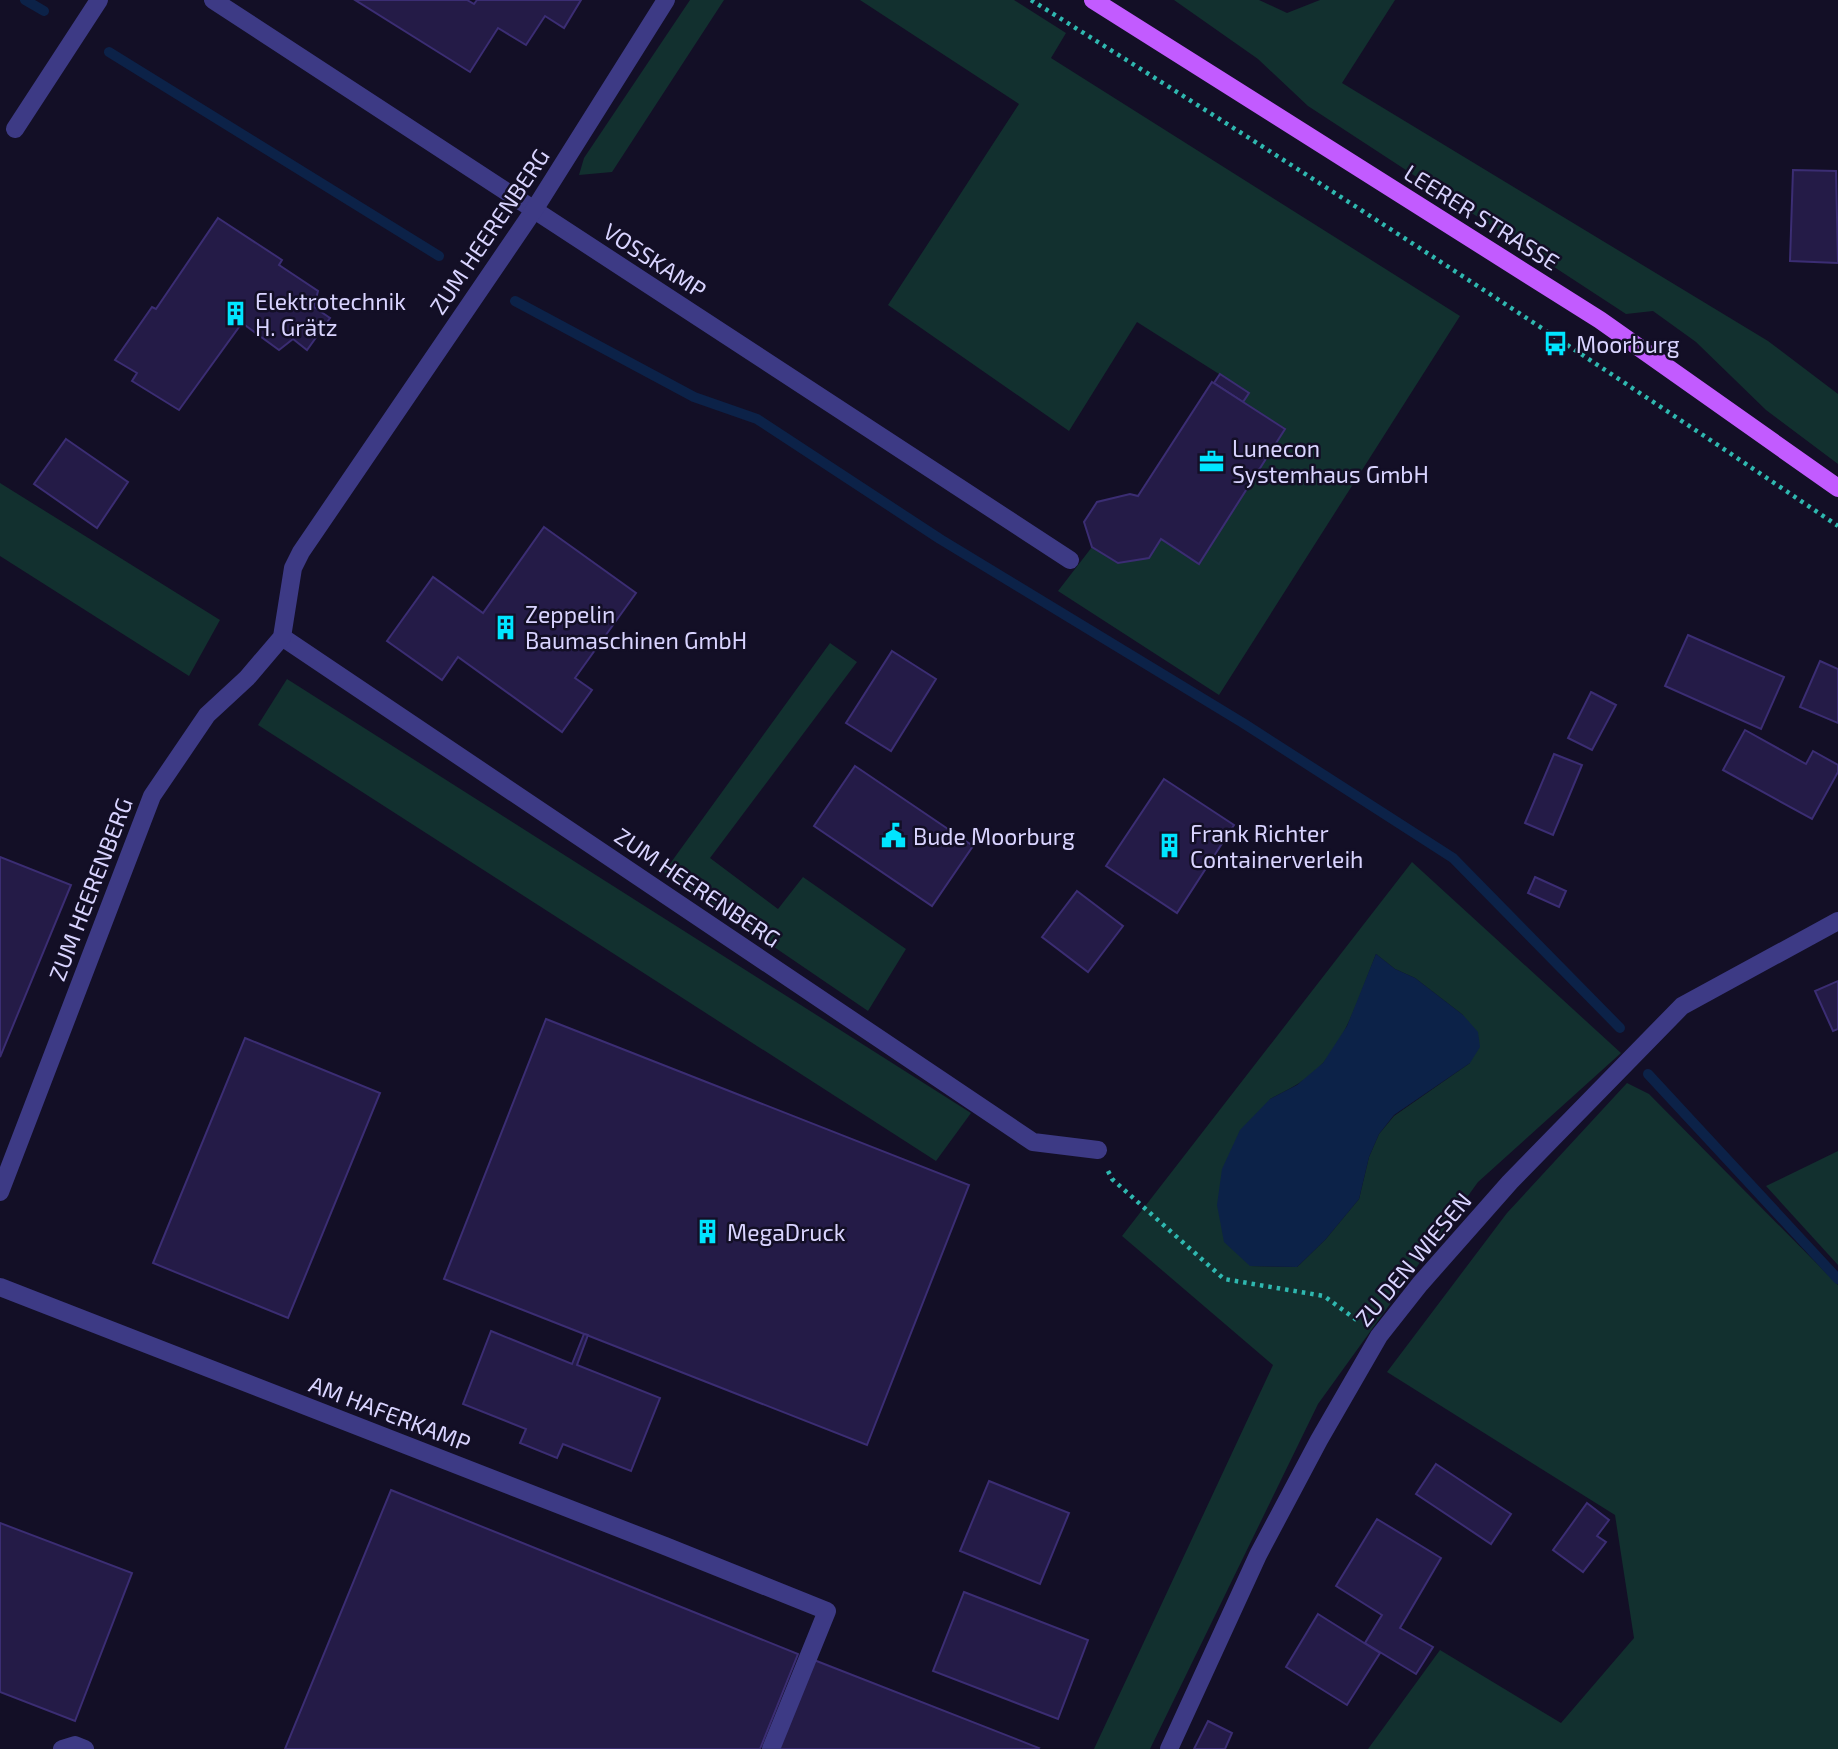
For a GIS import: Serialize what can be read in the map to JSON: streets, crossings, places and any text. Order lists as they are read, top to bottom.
{
  "streets": {
    "main road": ["LEERER STRASSE"],
    "street": [
      "ZUM HEERENBERG",
      "VOSSKAMP",
      "ZU DEN WIESEN",
      "AM HAFERKAMP"
    ]
  },
  "crossings": [
    ["ZUM HEERENBERG", "VOSSKAMP"]
  ],
  "places": {
    "building": [
      "Elektrotechnik H. Grätz",
      "Zeppelin Baumaschinen GmbH",
      "Frank Richter Containerverleih",
      "MegaDruck"
    ],
    "bus stop": ["Moorburg"],
    "office": ["Lunecon Systemhaus GmbH"],
    "public building": ["Bude Moorburg"]
  }
}
